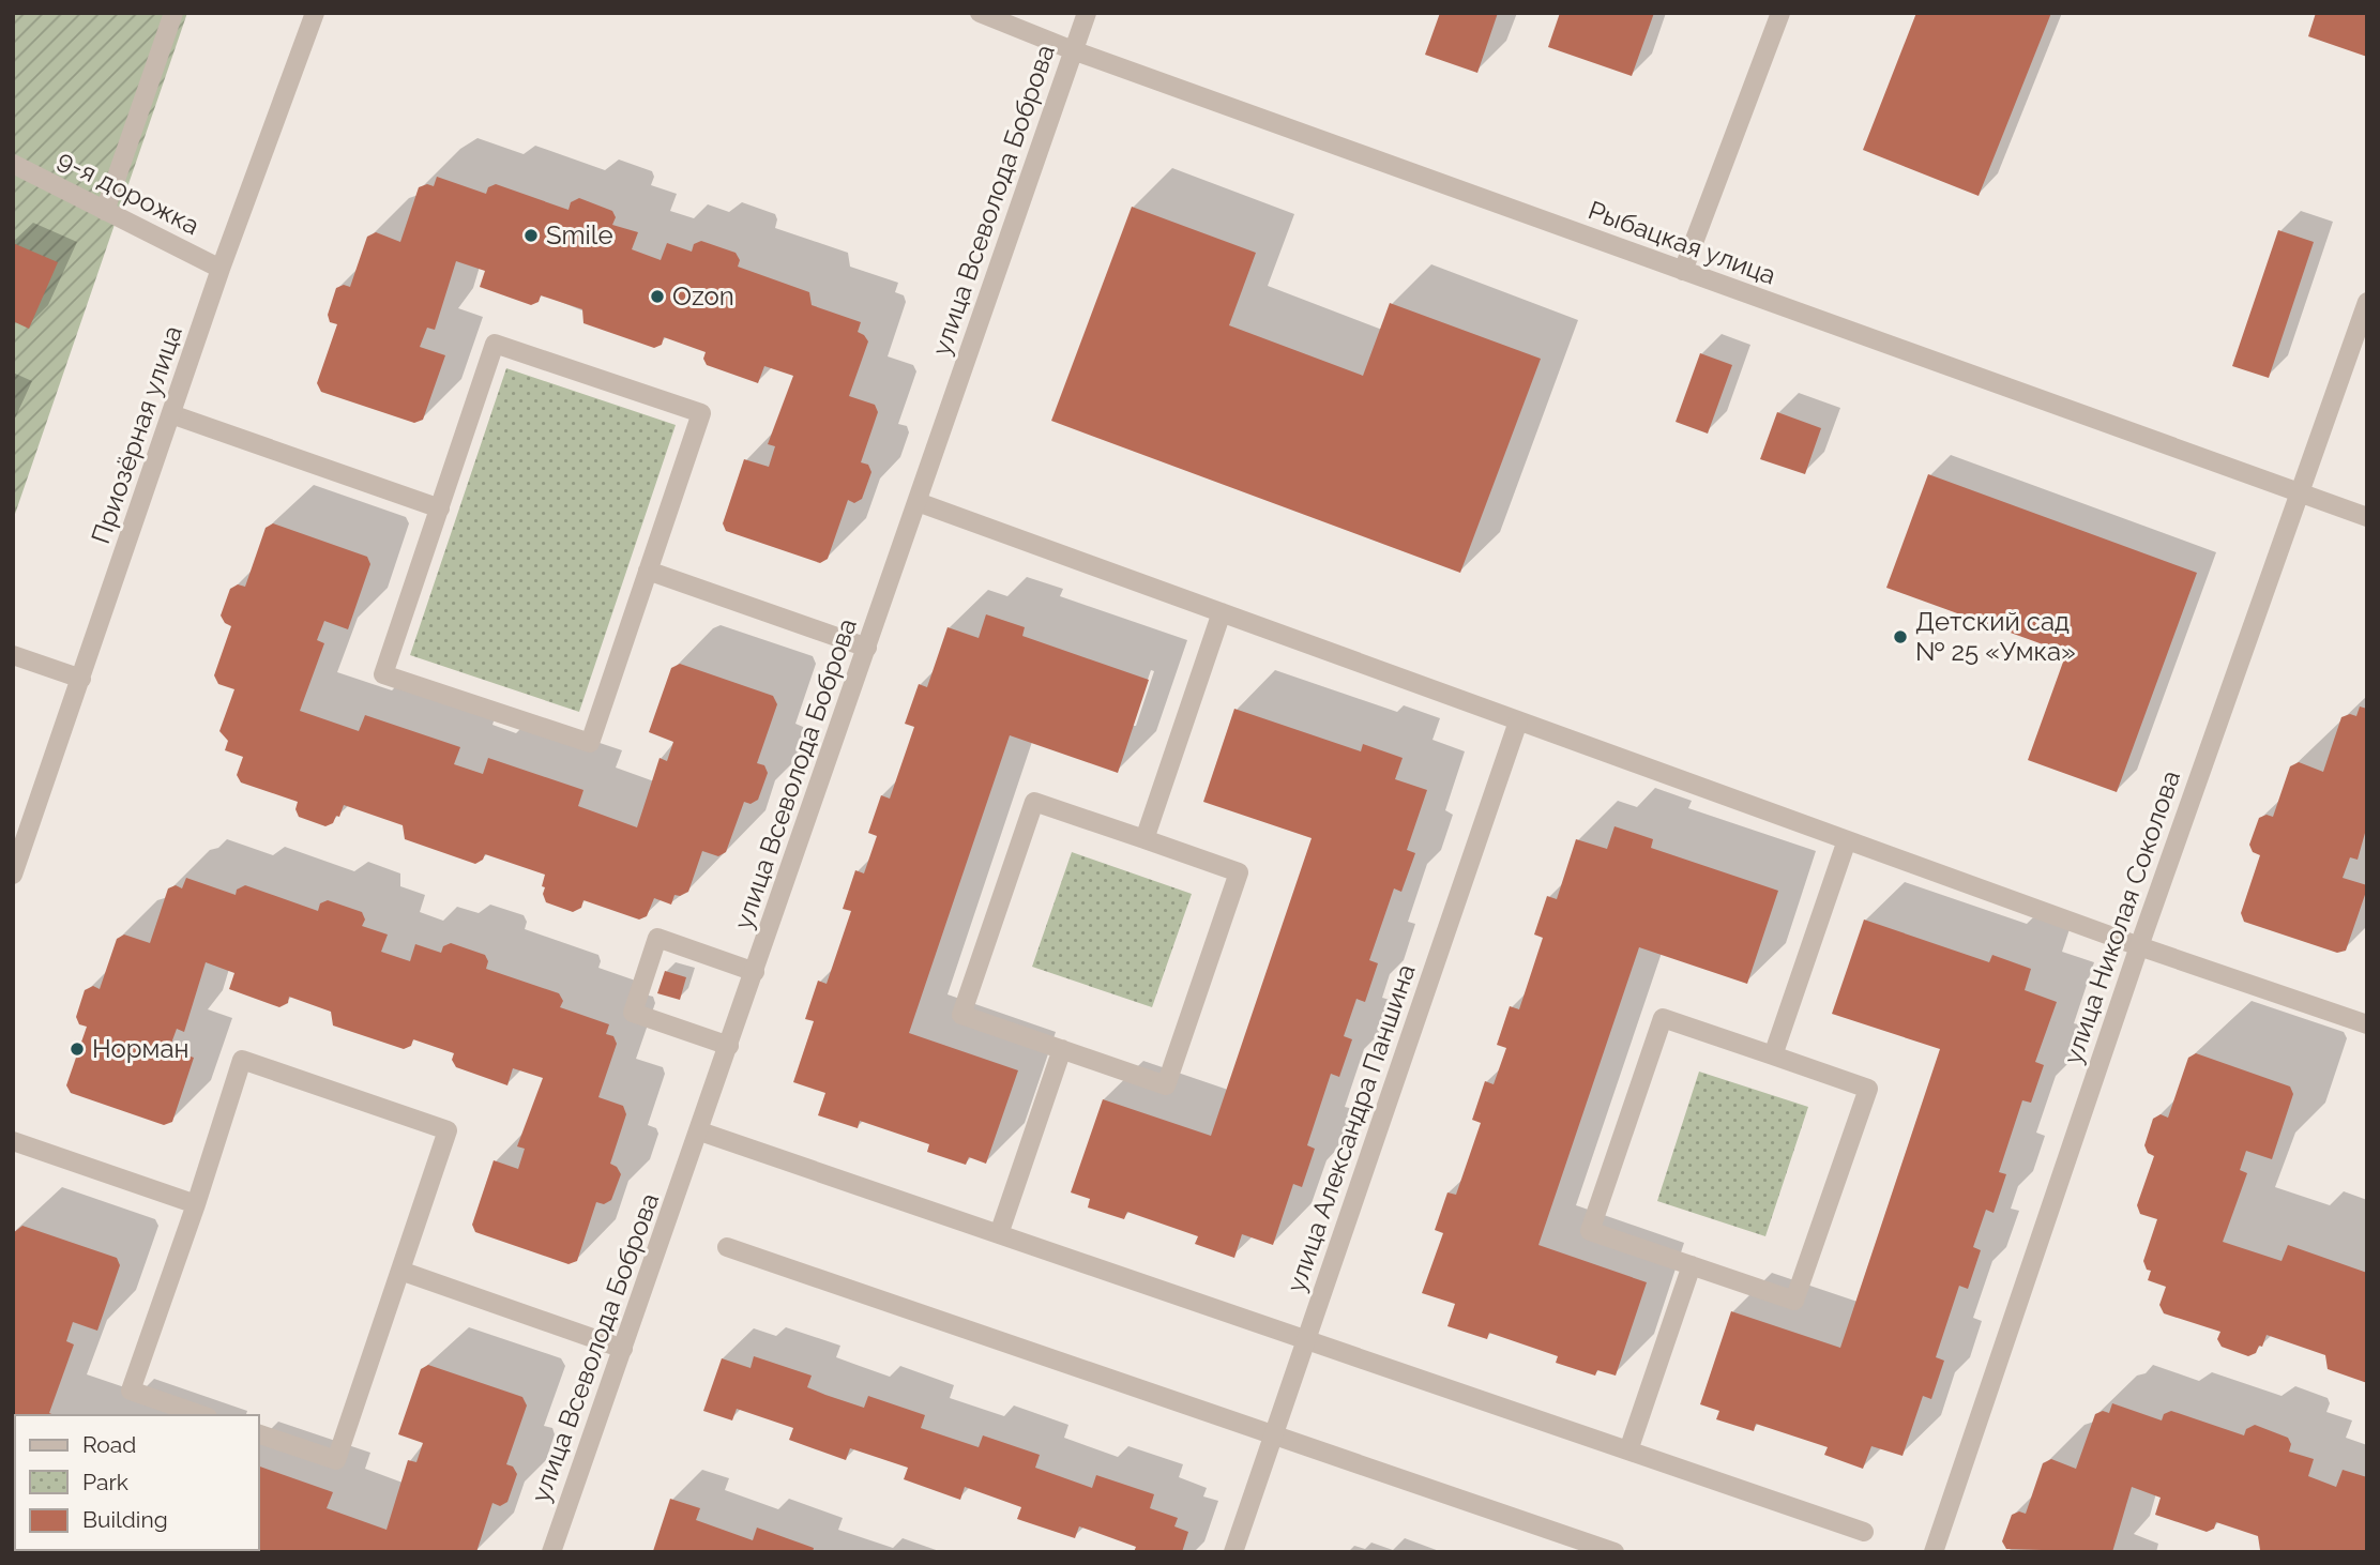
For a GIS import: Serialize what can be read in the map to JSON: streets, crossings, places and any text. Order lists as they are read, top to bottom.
{
  "streets": {
    "street": [
      "9-я дорожка",
      "улица Всеволода Боброва",
      "Рыбацкая улица",
      "Приозёрная улица",
      "улица Николая Соколова",
      "улица Александра Паншина"
    ]
  },
  "crossings": [
    ["9-я дорожка", "Приозёрная улица"],
    ["улица Всеволода Боброва", "Рыбацкая улица"],
    ["Рыбацкая улица", "улица Николая Соколова"]
  ],
  "places": [
    "Smile",
    "Ozon",
    "Детский сад № 25 «Умка»",
    "Норман"
  ],
  "legend": ["Road", "Park", "Building"]
}
